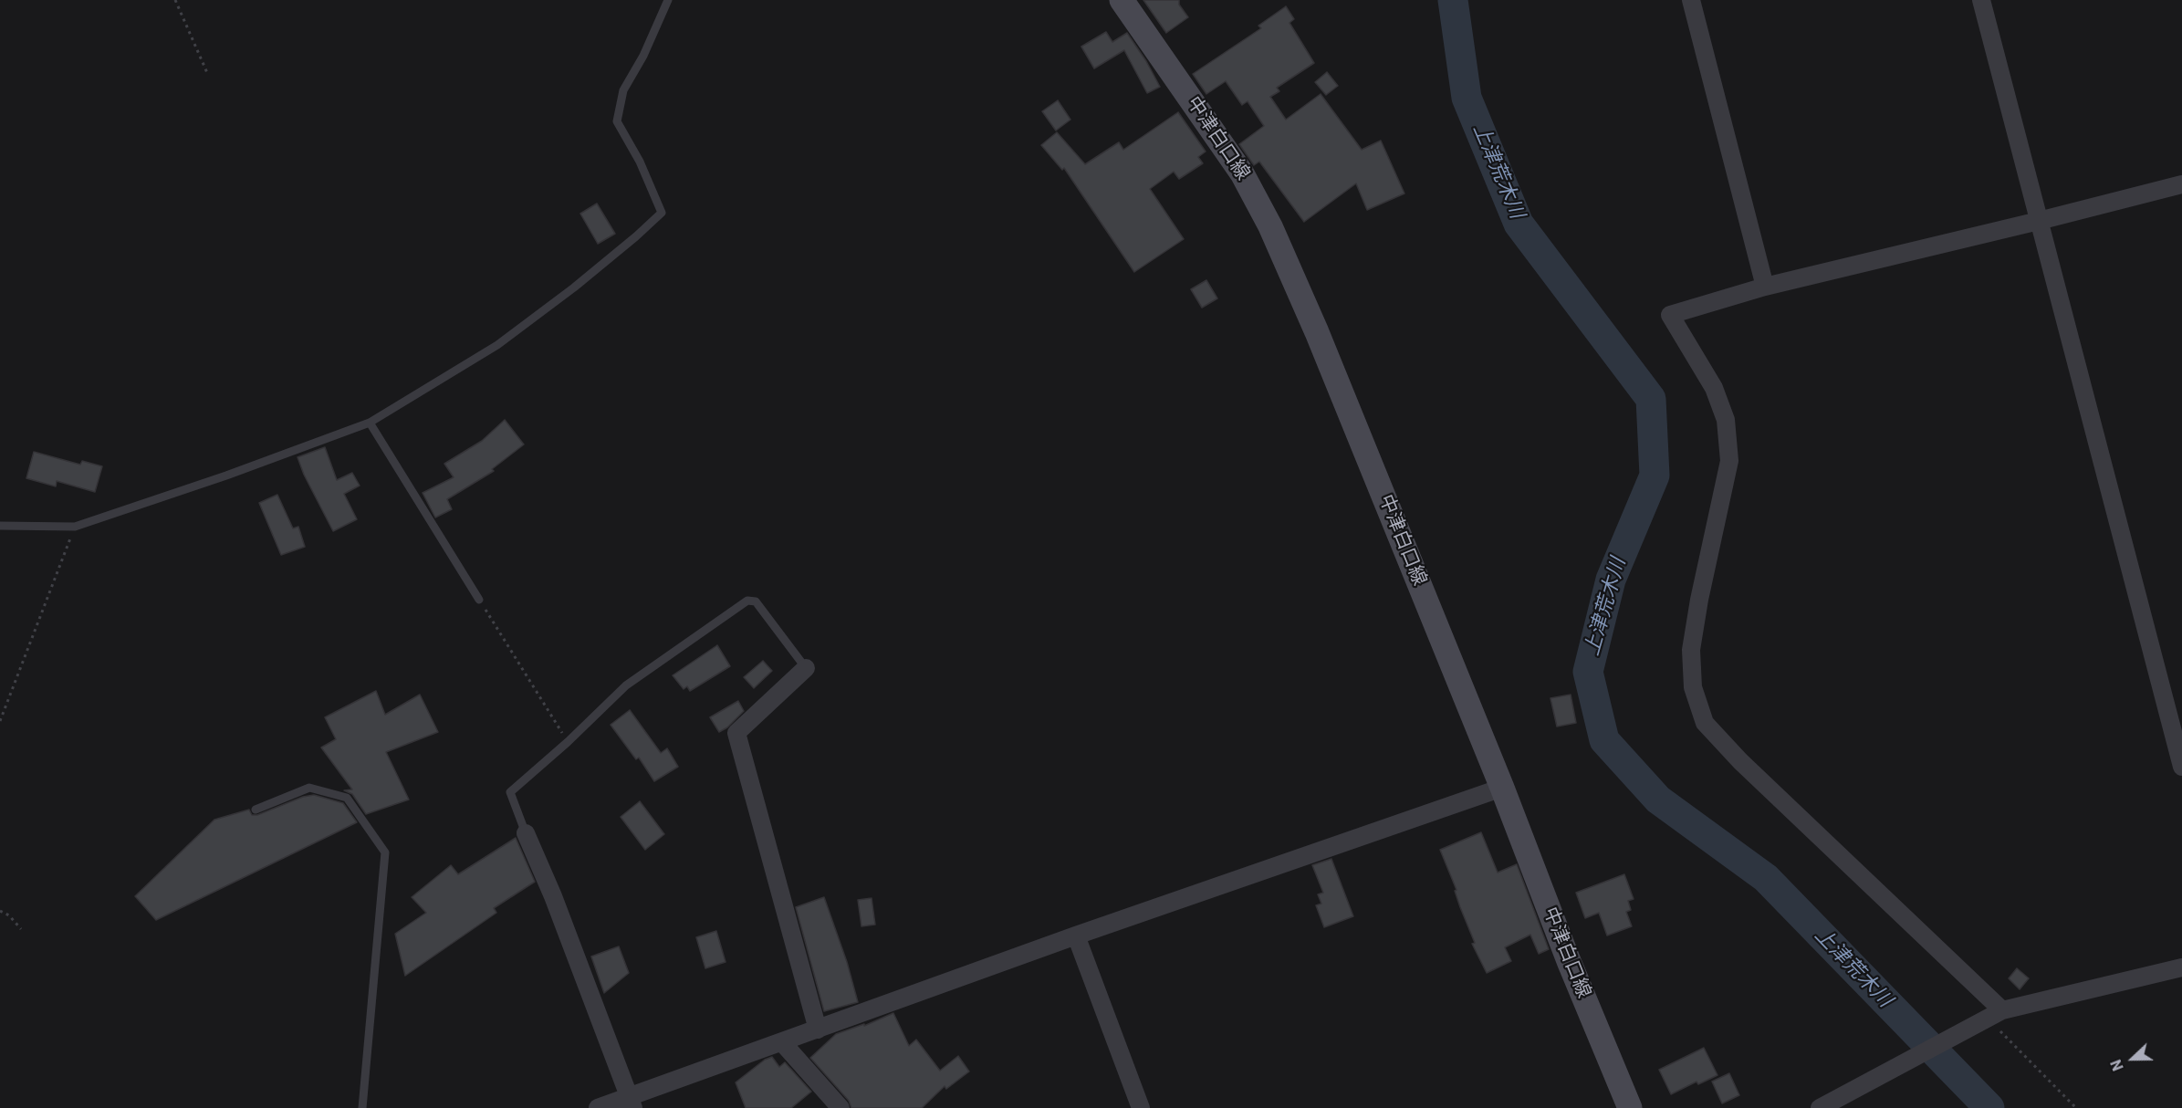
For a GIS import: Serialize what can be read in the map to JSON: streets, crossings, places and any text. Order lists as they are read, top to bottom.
{
  "streets": {
    "main road": ["中津白口線"]
  },
  "water": ["上津荒木川"],
  "north": "left"
}
